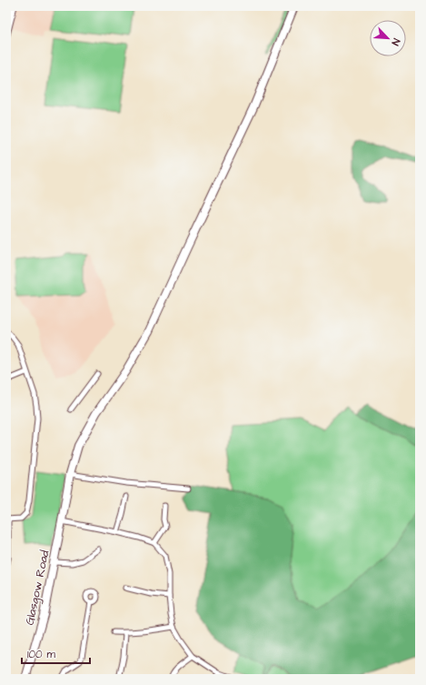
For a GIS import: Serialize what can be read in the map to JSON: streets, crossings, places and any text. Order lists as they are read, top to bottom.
{
  "streets": {
    "main road": ["Glasgow Road"]
  },
  "scale_bar": "100 m",
  "north": "bottom right"
}
